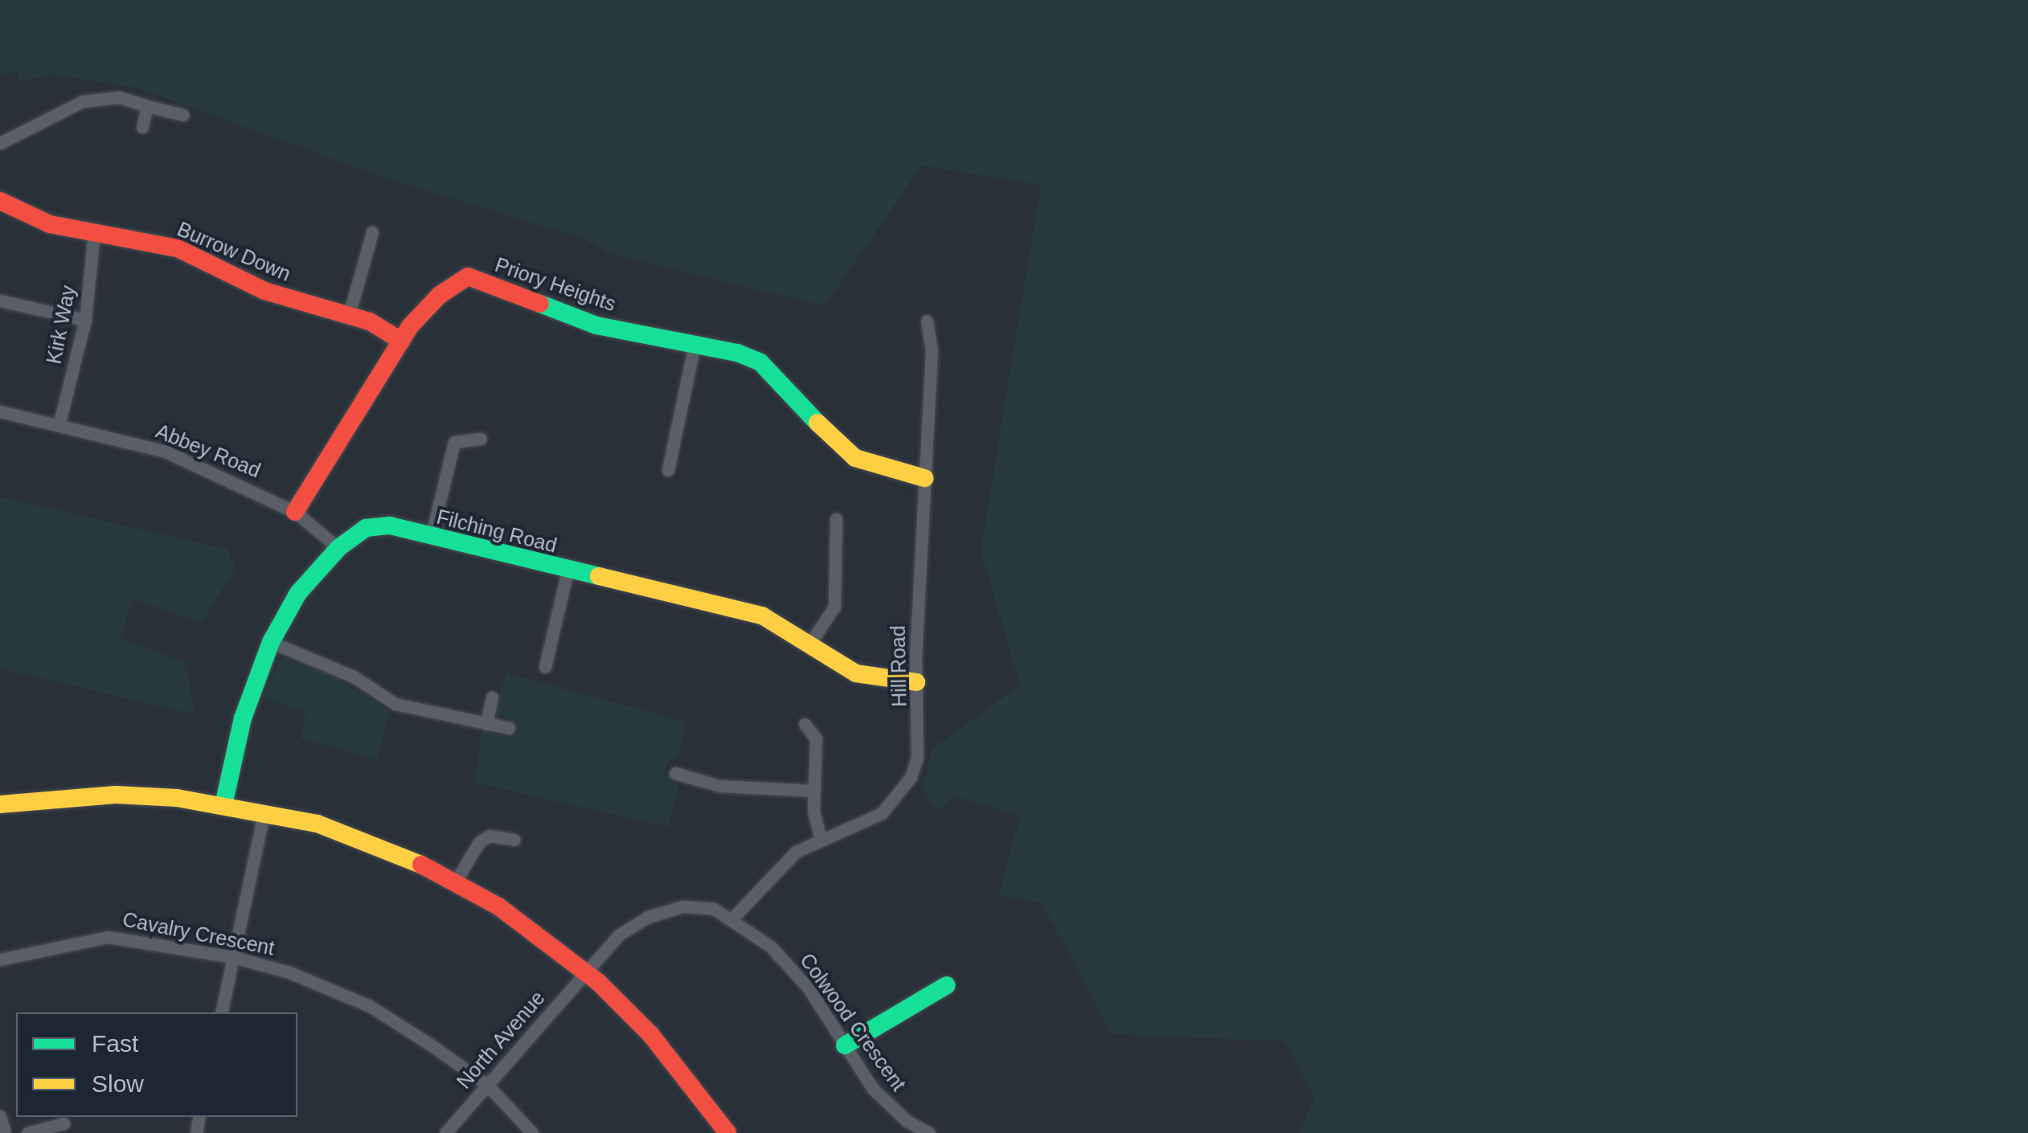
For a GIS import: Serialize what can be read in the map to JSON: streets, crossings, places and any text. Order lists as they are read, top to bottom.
{
  "streets": {
    "street": [
      "Burrow Down",
      "Priory Heights",
      "Kirk Way",
      "Abbey Road",
      "Filching Road",
      "Hill Road",
      "Cavalry Crescent",
      "Colwood Crescent",
      "North Avenue"
    ]
  },
  "crossings": [
    ["Burrow Down", "Priory Heights"],
    ["Burrow Down", "Kirk Way"],
    ["Priory Heights", "Abbey Road"],
    ["Priory Heights", "Hill Road"],
    ["Kirk Way", "Abbey Road"],
    ["Abbey Road", "Filching Road"],
    ["Filching Road", "Hill Road"],
    ["Hill Road", "Colwood Crescent"],
    ["Cavalry Crescent", "North Avenue"],
    ["Colwood Crescent", "North Avenue"]
  ],
  "legend": ["Fast", "Slow"]
}
